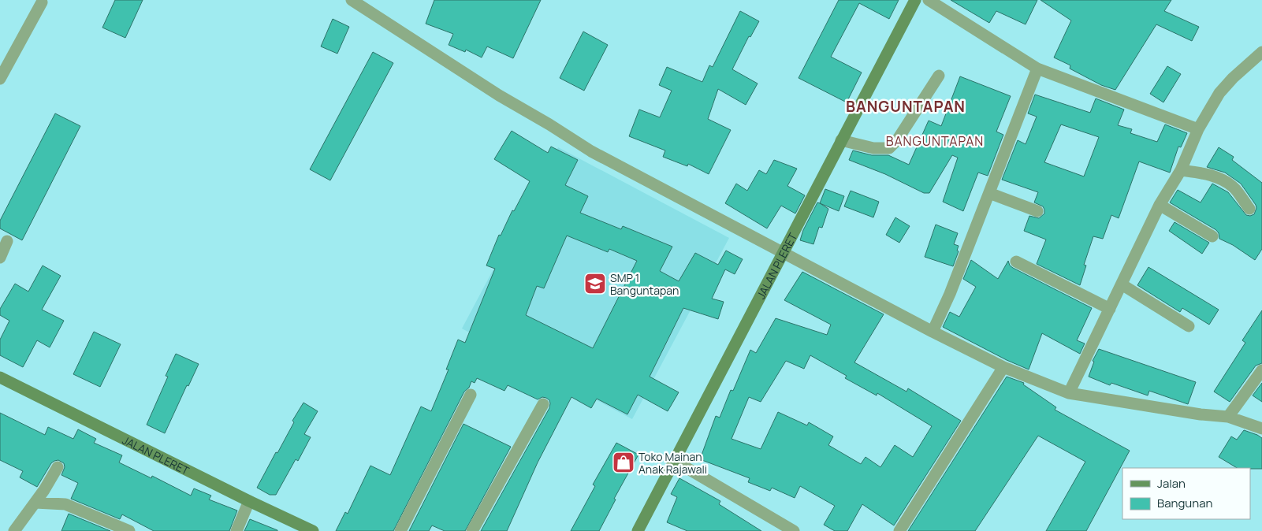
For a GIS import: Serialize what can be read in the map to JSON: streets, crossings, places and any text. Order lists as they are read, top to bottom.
{
  "streets": {
    "main road": ["JALAN PLERET"]
  },
  "districts": ["BANGUNTAPAN", "BANGUNTAPAN"],
  "places": {
    "school or university": ["SMP 1 Banguntapan"],
    "shop": ["Toko Mainan Anak Rajawali"]
  },
  "legend": ["Jalan", "Bangunan"]
}
